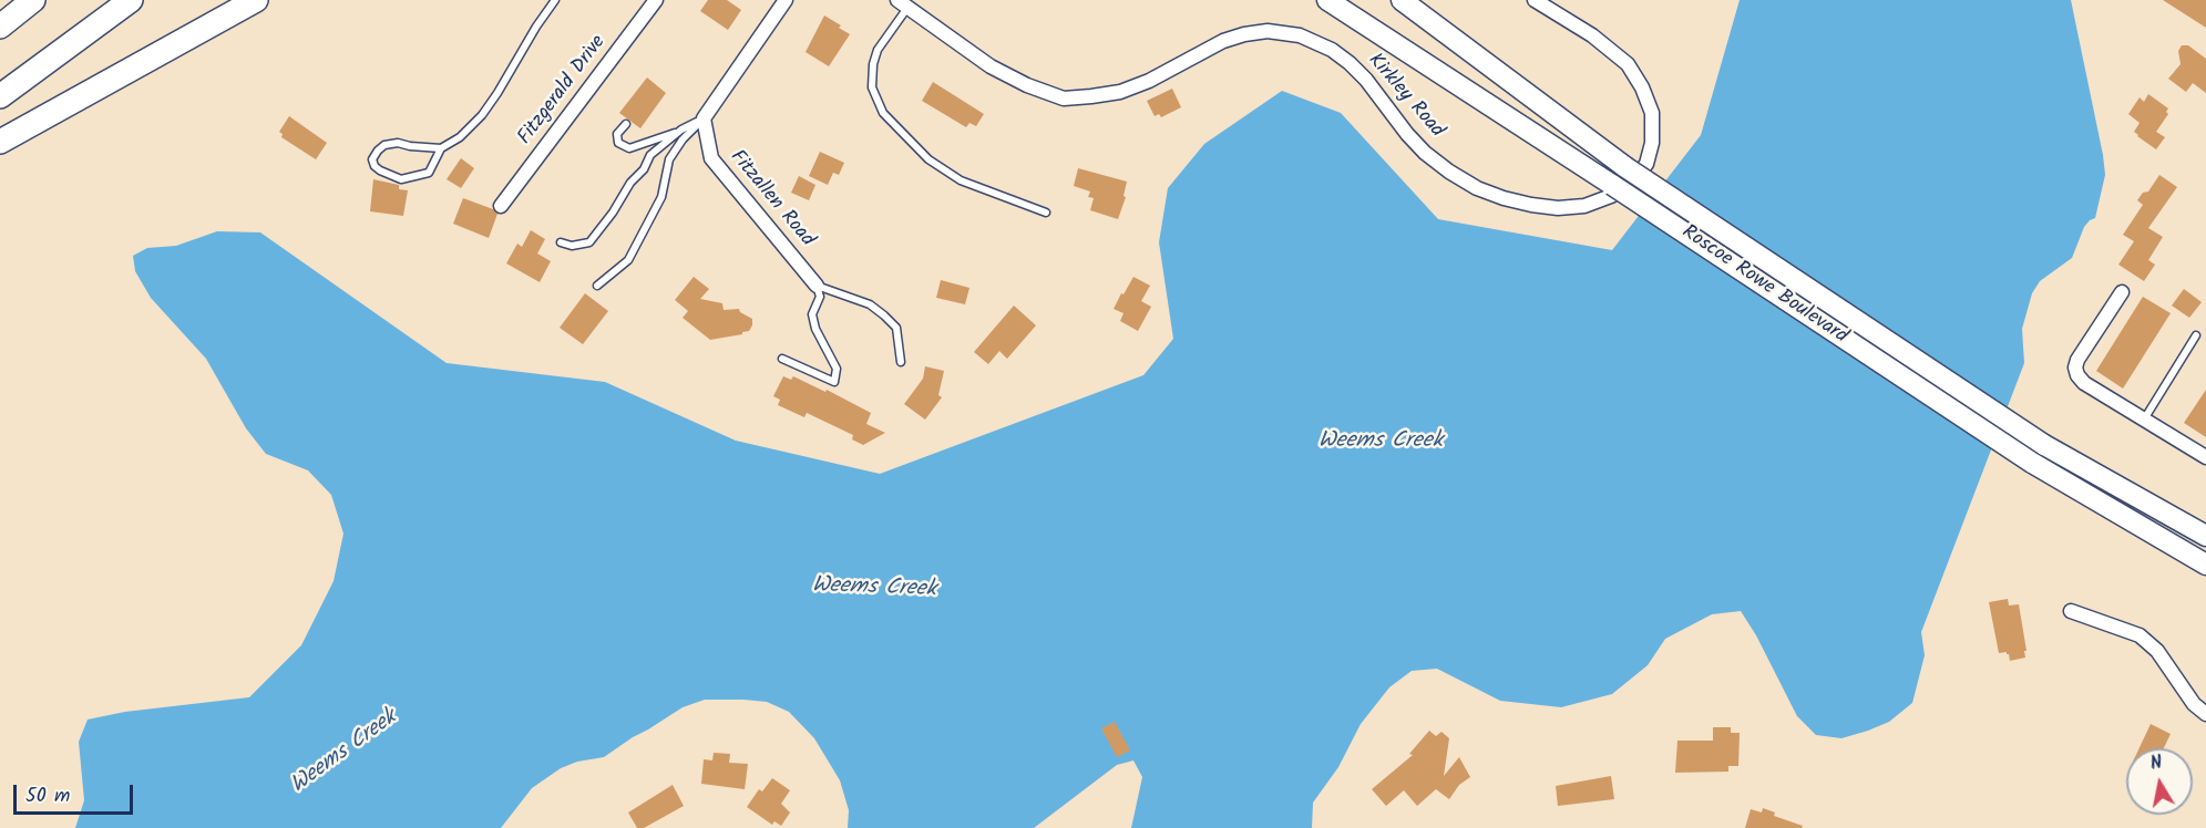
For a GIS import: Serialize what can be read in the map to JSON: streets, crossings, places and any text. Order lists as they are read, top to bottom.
{
  "streets": {
    "main road": ["Roscoe Rowe Boulevard"],
    "street": ["Fitzgerald Drive", "Kirkley Road", "Fitzallen Road"]
  },
  "water": ["Weems Creek"],
  "scale_bar": "50 m",
  "north": "top"
}
